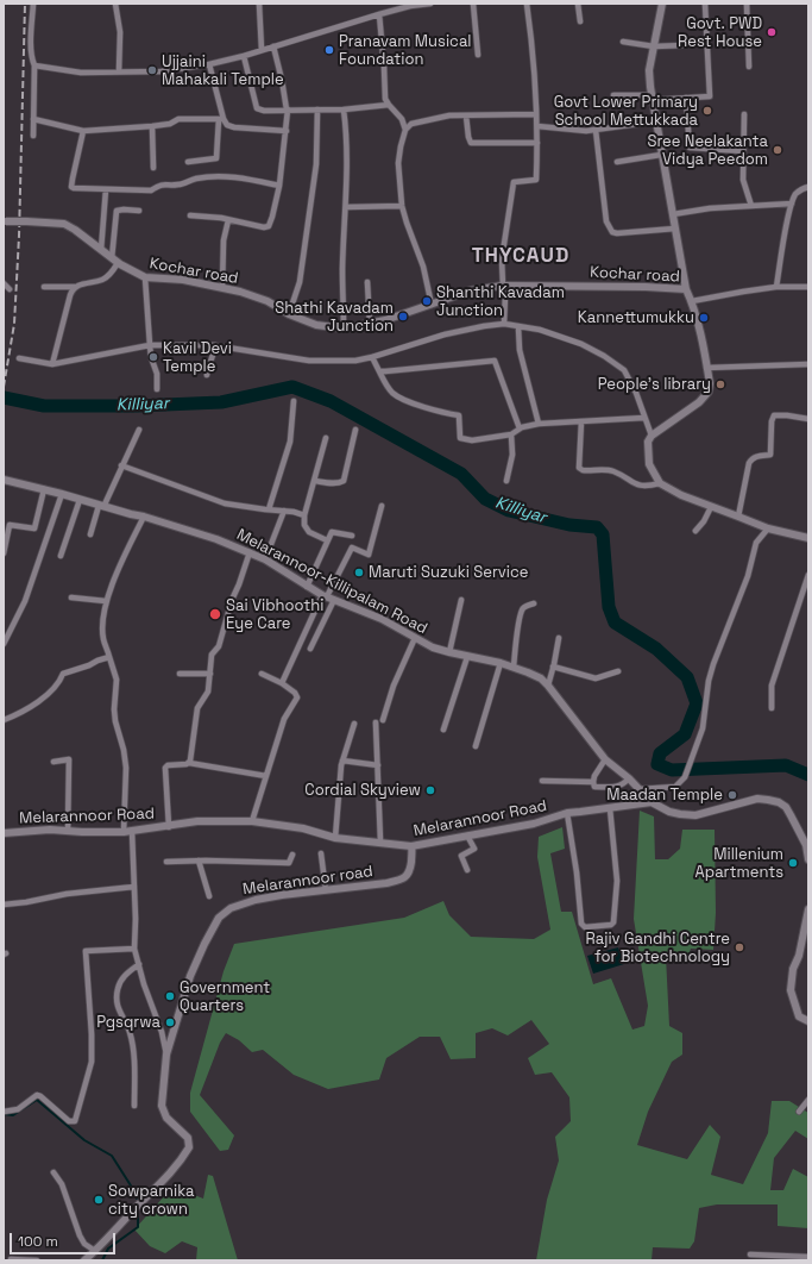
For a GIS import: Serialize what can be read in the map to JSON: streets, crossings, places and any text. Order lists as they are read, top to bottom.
{
  "streets": {
    "street": [
      "Kochar road",
      "Melarannoor-Killipalam Road",
      "Melarannoor Road",
      "Melarannoor road"
    ]
  },
  "crossings": [
    ["Melarannoor-Killipalam Road", "Melarannoor Road"],
    ["Melarannoor Road", "Melarannoor road"]
  ],
  "districts": ["THYCAUD"],
  "water": ["Killiyar"],
  "places": [
    "Govt. PWD Rest House",
    "Pranavam Musical Foundation",
    "Ujjaini Mahakali Temple",
    "Govt Lower Primary School Mettukkada",
    "Sree Neelakanta Vidya Peedom",
    "Shanthi Kavadam Junction",
    "Shathi Kavadam Junction",
    "Kannettumukku",
    "Kavil Devi Temple",
    "People's library",
    "Maruti Suzuki Service",
    "Sai Vibhoothi Eye Care",
    "Cordial Skyview",
    "Maadan Temple",
    "Millenium Apartments",
    "Rajiv Gandhi Centre for Biotechnology",
    "Government Quarters",
    "Pgsqrwa",
    "Sowparnika city crown"
  ],
  "scale_bar": "100 m"
}
